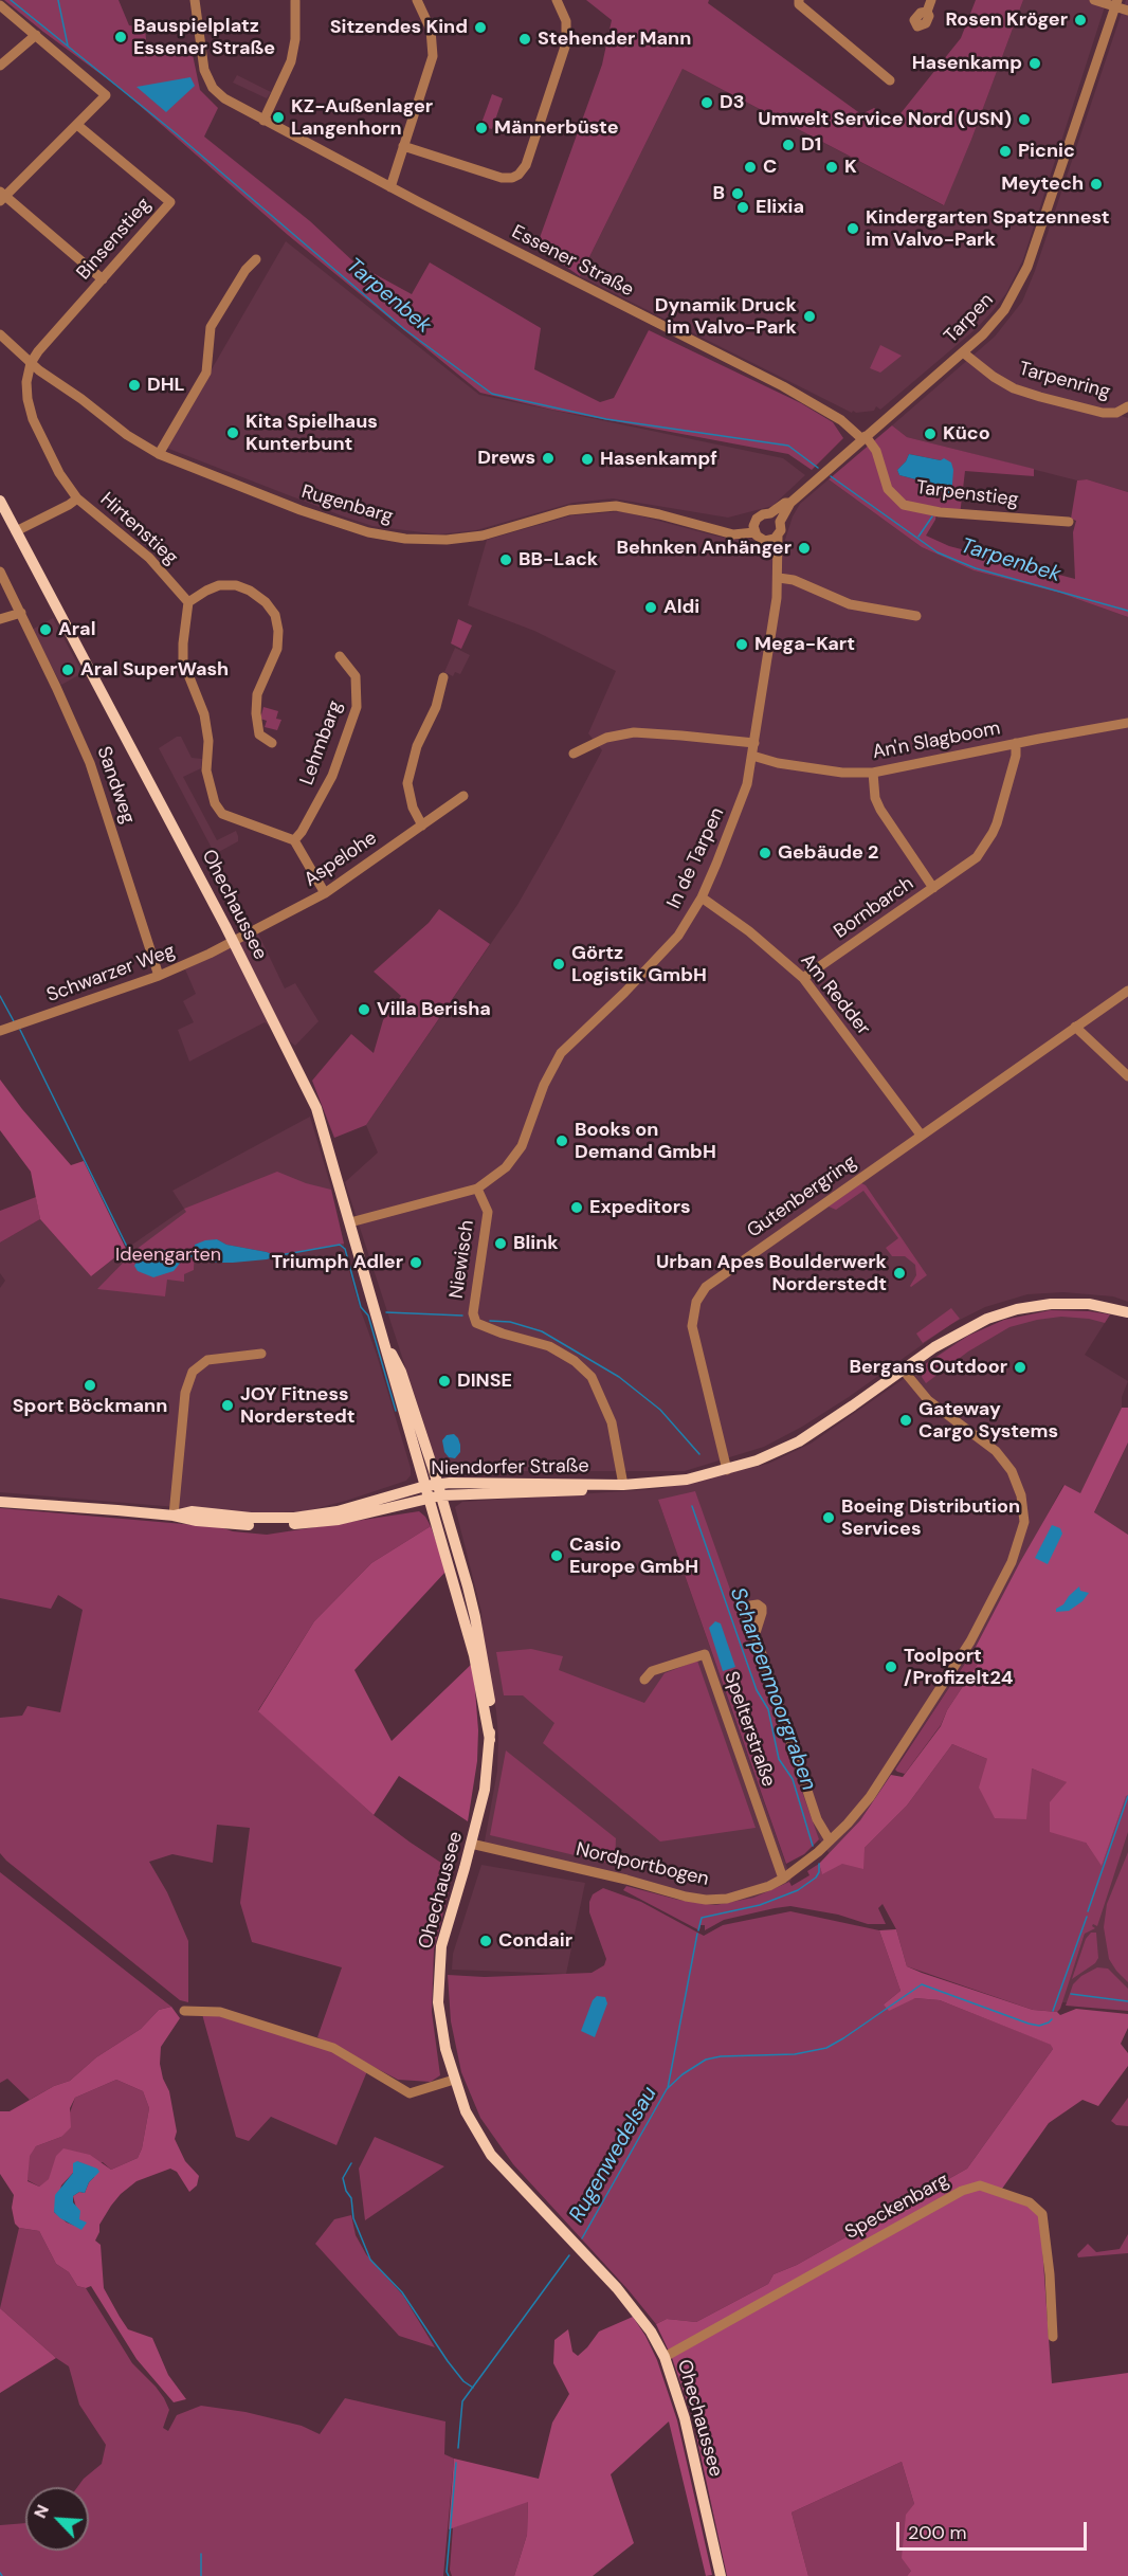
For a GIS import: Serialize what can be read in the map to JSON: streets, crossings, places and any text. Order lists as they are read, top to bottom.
{
  "streets": {
    "main road": ["Ohechaussee", "Niendorfer Straße"],
    "street": [
      "Binsenstieg",
      "Essener Straße",
      "Tarpen",
      "Tarpenring",
      "Tarpenstieg",
      "Rugenbarg",
      "Hirtenstieg",
      "An'n Slagboom",
      "Lehmbarg",
      "Sandweg",
      "In de Tarpen",
      "Aspelohe",
      "Bornbarch",
      "Schwarzer Weg",
      "Am Redder",
      "Gutenbergring",
      "Niewisch",
      "Spelterstraße",
      "Nordportbogen",
      "Speckenbarg"
    ]
  },
  "crossings": [
    ["Binsenstieg", "Rugenbarg"],
    ["Binsenstieg", "Hirtenstieg"],
    ["Essener Straße", "Tarpen"],
    ["Essener Straße", "Tarpenstieg"],
    ["Tarpen", "Tarpenring"],
    ["Tarpen", "Tarpenstieg"],
    ["Rugenbarg", "Hirtenstieg"],
    ["Rugenbarg", "In de Tarpen"],
    ["An'n Slagboom", "In de Tarpen"],
    ["An'n Slagboom", "Bornbarch"],
    ["Sandweg", "Schwarzer Weg"],
    ["In de Tarpen", "Ohechaussee"],
    ["In de Tarpen", "Am Redder"],
    ["In de Tarpen", "Niewisch"],
    ["Aspelohe", "Ohechaussee"],
    ["Aspelohe", "Schwarzer Weg"],
    ["Ohechaussee", "Schwarzer Weg"],
    ["Ohechaussee", "Niendorfer Straße"],
    ["Ohechaussee", "Nordportbogen"],
    ["Ohechaussee", "Speckenbarg"],
    ["Bornbarch", "Am Redder"],
    ["Am Redder", "Gutenbergring"],
    ["Gutenbergring", "Niendorfer Straße"],
    ["Niewisch", "Niendorfer Straße"],
    ["Niendorfer Straße", "Nordportbogen"],
    ["Spelterstraße", "Nordportbogen"]
  ],
  "water": ["Tarpenbek", "Scharpenmoorgraben", "Rugenwedelsau"],
  "parks": ["Ideengarten"],
  "places": [
    "Rosen Kröger",
    "Sitzendes Kind",
    "Bauspielplatz Essener Straße",
    "Stehender Mann",
    "Hasenkamp",
    "D3",
    "KZ-Außenlager Langenhorn",
    "Umwelt Service Nord (USN)",
    "Männerbüste",
    "D1",
    "Picnic",
    "C",
    "K",
    "Meytech",
    "B",
    "Elixia",
    "Kindergarten Spatzennest im Valvo-Park",
    "Dynamik Druck im Valvo-Park",
    "DHL",
    "Kita Spielhaus Kunterbunt",
    "Küco",
    "Drews",
    "Hasenkampf",
    "Behnken Anhänger",
    "BB-Lack",
    "Aldi",
    "Aral",
    "Mega-Kart",
    "Aral SuperWash",
    "Gebäude 2",
    "Görtz Logistik GmbH",
    "Villa Berisha",
    "Books on Demand GmbH",
    "Expeditors",
    "Blink",
    "Triumph Adler",
    "Urban Apes Boulderwerk Norderstedt",
    "Bergans Outdoor",
    "DINSE",
    "Sport Böckmann",
    "JOY Fitness Norderstedt",
    "Gateway Cargo Systems",
    "Boeing Distribution Services",
    "Casio Europe GmbH",
    "Toolport /Profizelt24",
    "Condair"
  ],
  "scale_bar": "200 m",
  "north": "top left"
}
